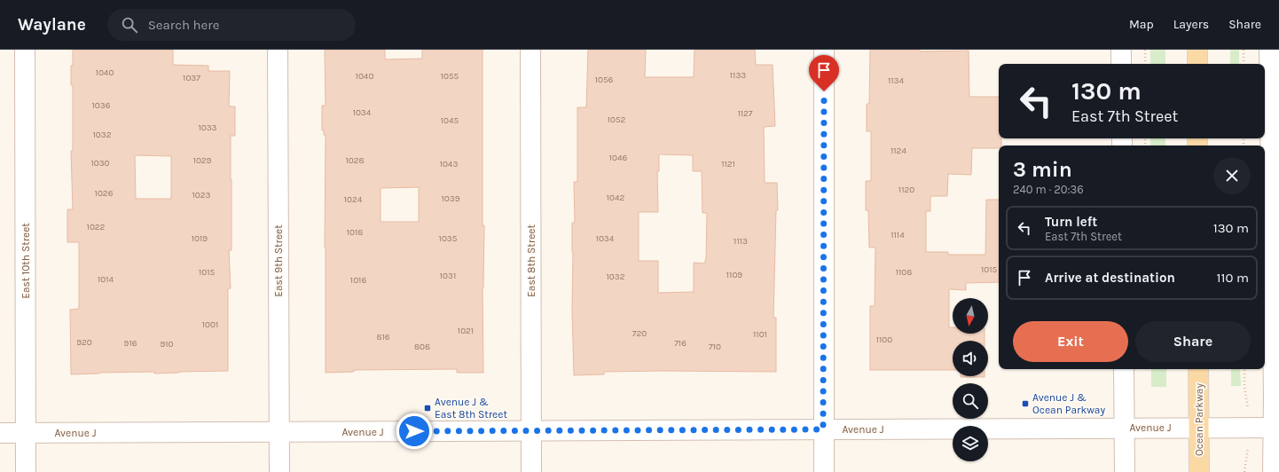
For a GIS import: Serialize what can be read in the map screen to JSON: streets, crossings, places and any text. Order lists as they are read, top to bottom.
{
  "streets": {
    "main road": ["Ocean Parkway"],
    "street": [
      "East 10th Street",
      "East 9th Street",
      "East 8th Street",
      "Avenue J"
    ]
  },
  "crossings": [
    ["East 10th Street", "Avenue J"],
    ["East 9th Street", "Avenue J"],
    ["East 8th Street", "Avenue J"],
    ["Ocean Parkway", "Avenue J"]
  ],
  "places": {
    "transit": ["Avenue J & Ocean Parkway", "Avenue J & East 8th Street"]
  },
  "house_numbers": [
    "1040",
    "1133",
    "1040",
    "1055",
    "1037",
    "1056",
    "1134",
    "1036",
    "1034",
    "1127",
    "1052",
    "1045",
    "1033",
    "1032",
    "1124",
    "1046",
    "1029",
    "1028",
    "1030",
    "1043",
    "1121",
    "1120",
    "1026",
    "1023",
    "1042",
    "1039",
    "1024",
    "1022",
    "1018",
    "1114",
    "1019",
    "1035",
    "1034",
    "1113",
    "1015",
    "1015",
    "1108",
    "1109",
    "1031",
    "1032",
    "1014",
    "1016",
    "1001",
    "1021",
    "720",
    "1101",
    "816",
    "1100",
    "920",
    "916",
    "716",
    "910",
    "808",
    "710"
  ],
  "north": "bottom",
  "page": {
    "header": "Waylane",
    "search": "Search here",
    "nav": ["Map", "Layers", "Share"],
    "turn": ["130 m", "East 7th Street"],
    "heading": ["3 min", "240 m · 20:36"],
    "list": [
      {
        "name": "Turn left",
        "note": "East 7th Street",
        "value": "130 m"
      },
      {
        "name": "Arrive at destination",
        "value": "110 m"
      }
    ],
    "buttons": ["Exit", "Share"]
  }
}
